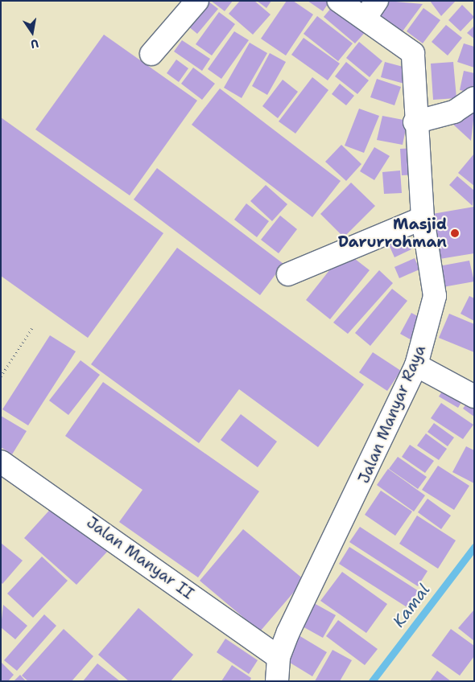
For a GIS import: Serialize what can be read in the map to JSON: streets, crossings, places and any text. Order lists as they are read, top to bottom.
{
  "streets": {
    "street": ["Jalan Manyar Raya", "Jalan Manyar II"]
  },
  "crossings": [
    ["Jalan Manyar Raya", "Jalan Manyar II"]
  ],
  "water": ["Kamal"],
  "places": ["Masjid Darurrohman"],
  "north": "bottom"
}
